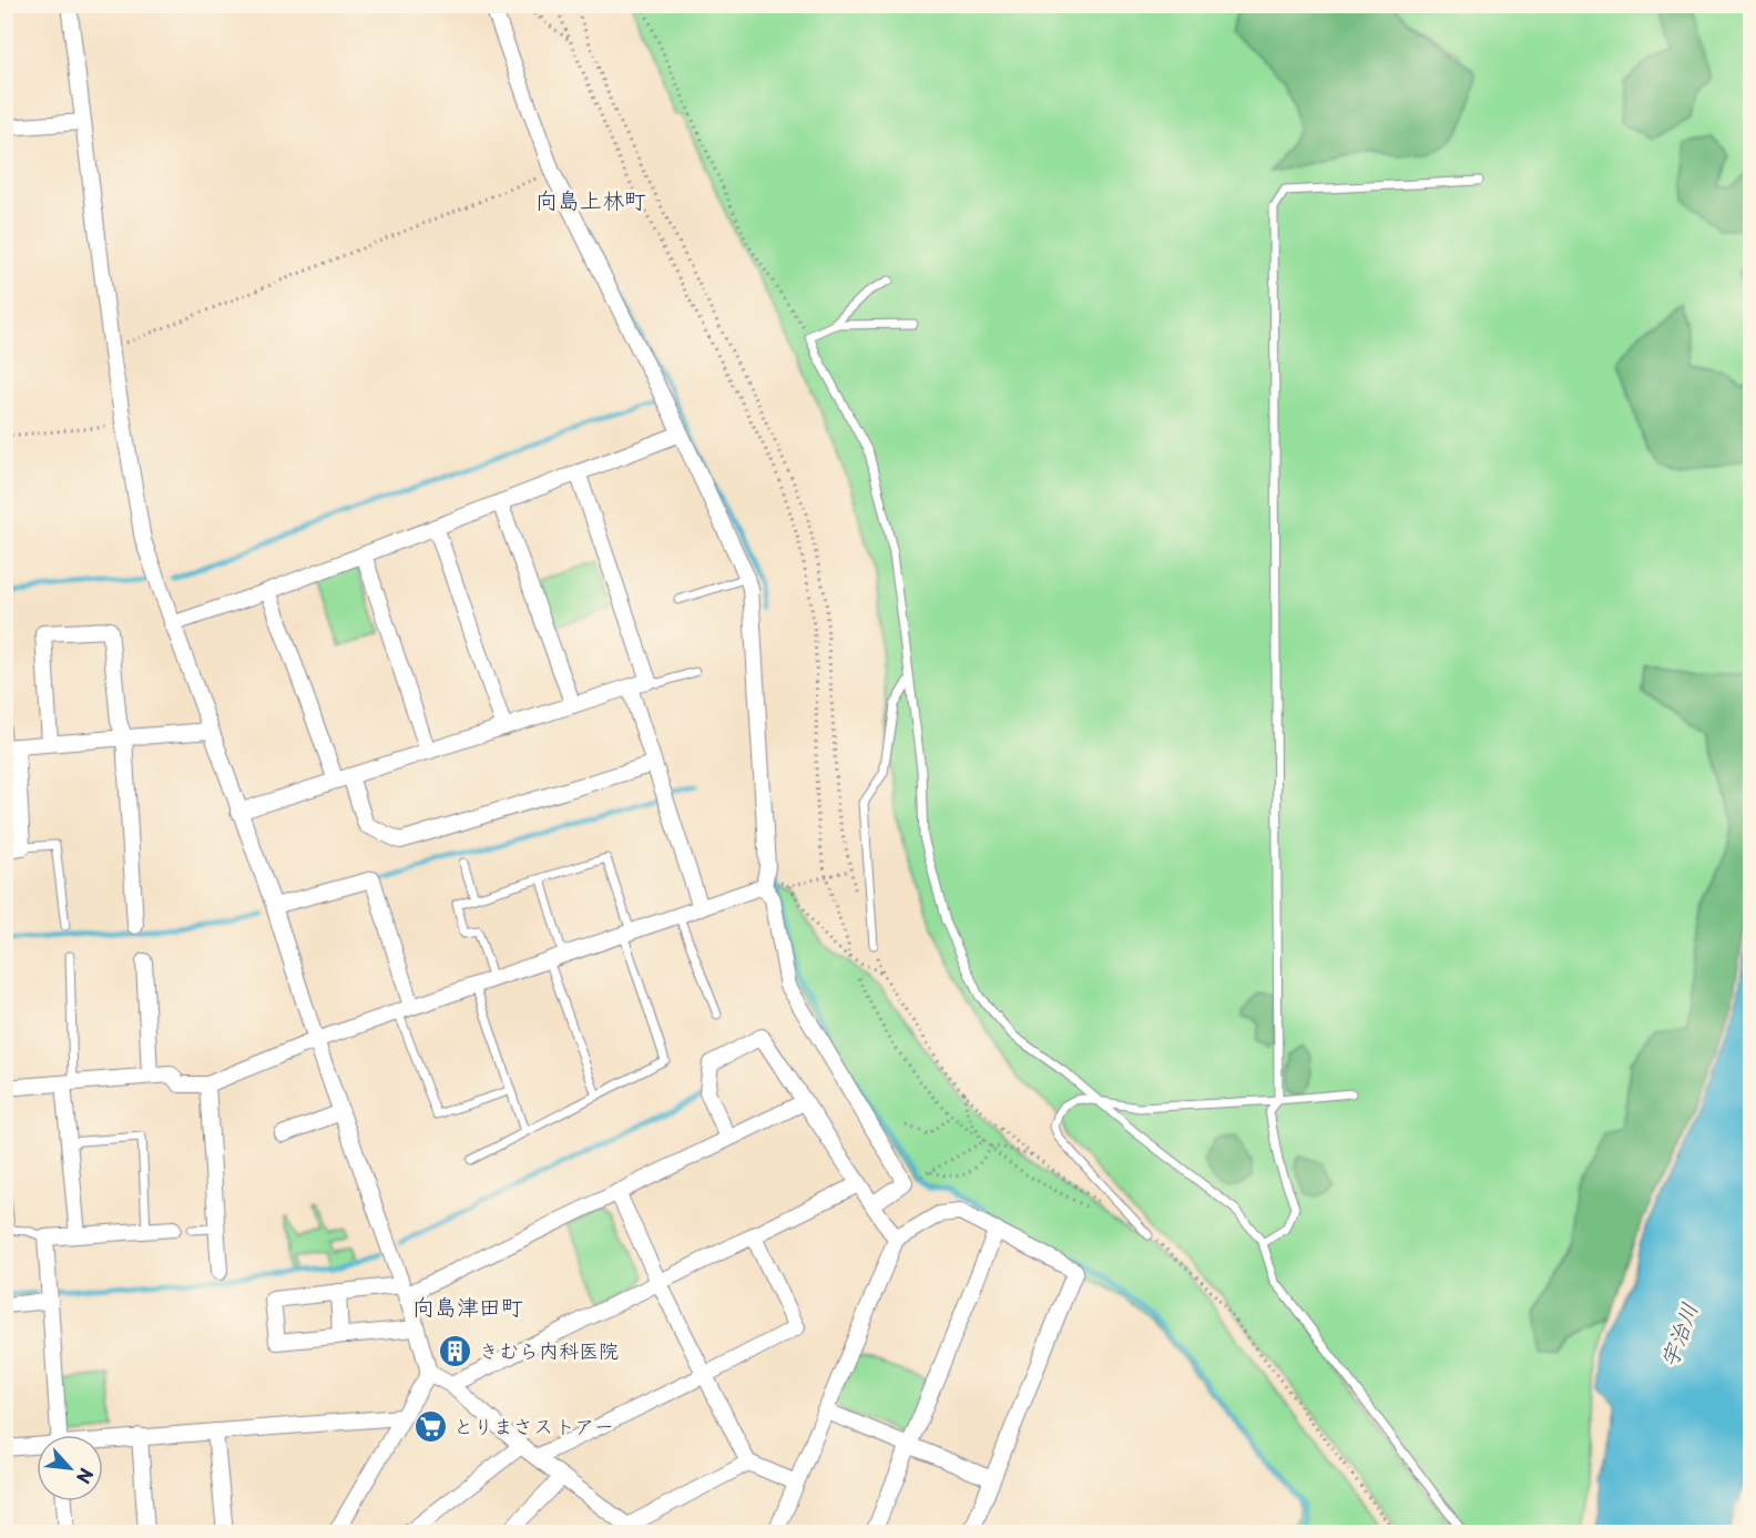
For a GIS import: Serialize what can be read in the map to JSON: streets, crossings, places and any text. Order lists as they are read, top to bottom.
{
  "districts": ["向島上林町", "向島津田町"],
  "water": ["宇治川"],
  "places": {
    "building": ["きむら内科医院"],
    "supermarket": ["とりまさストアー"]
  },
  "north": "bottom right"
}
